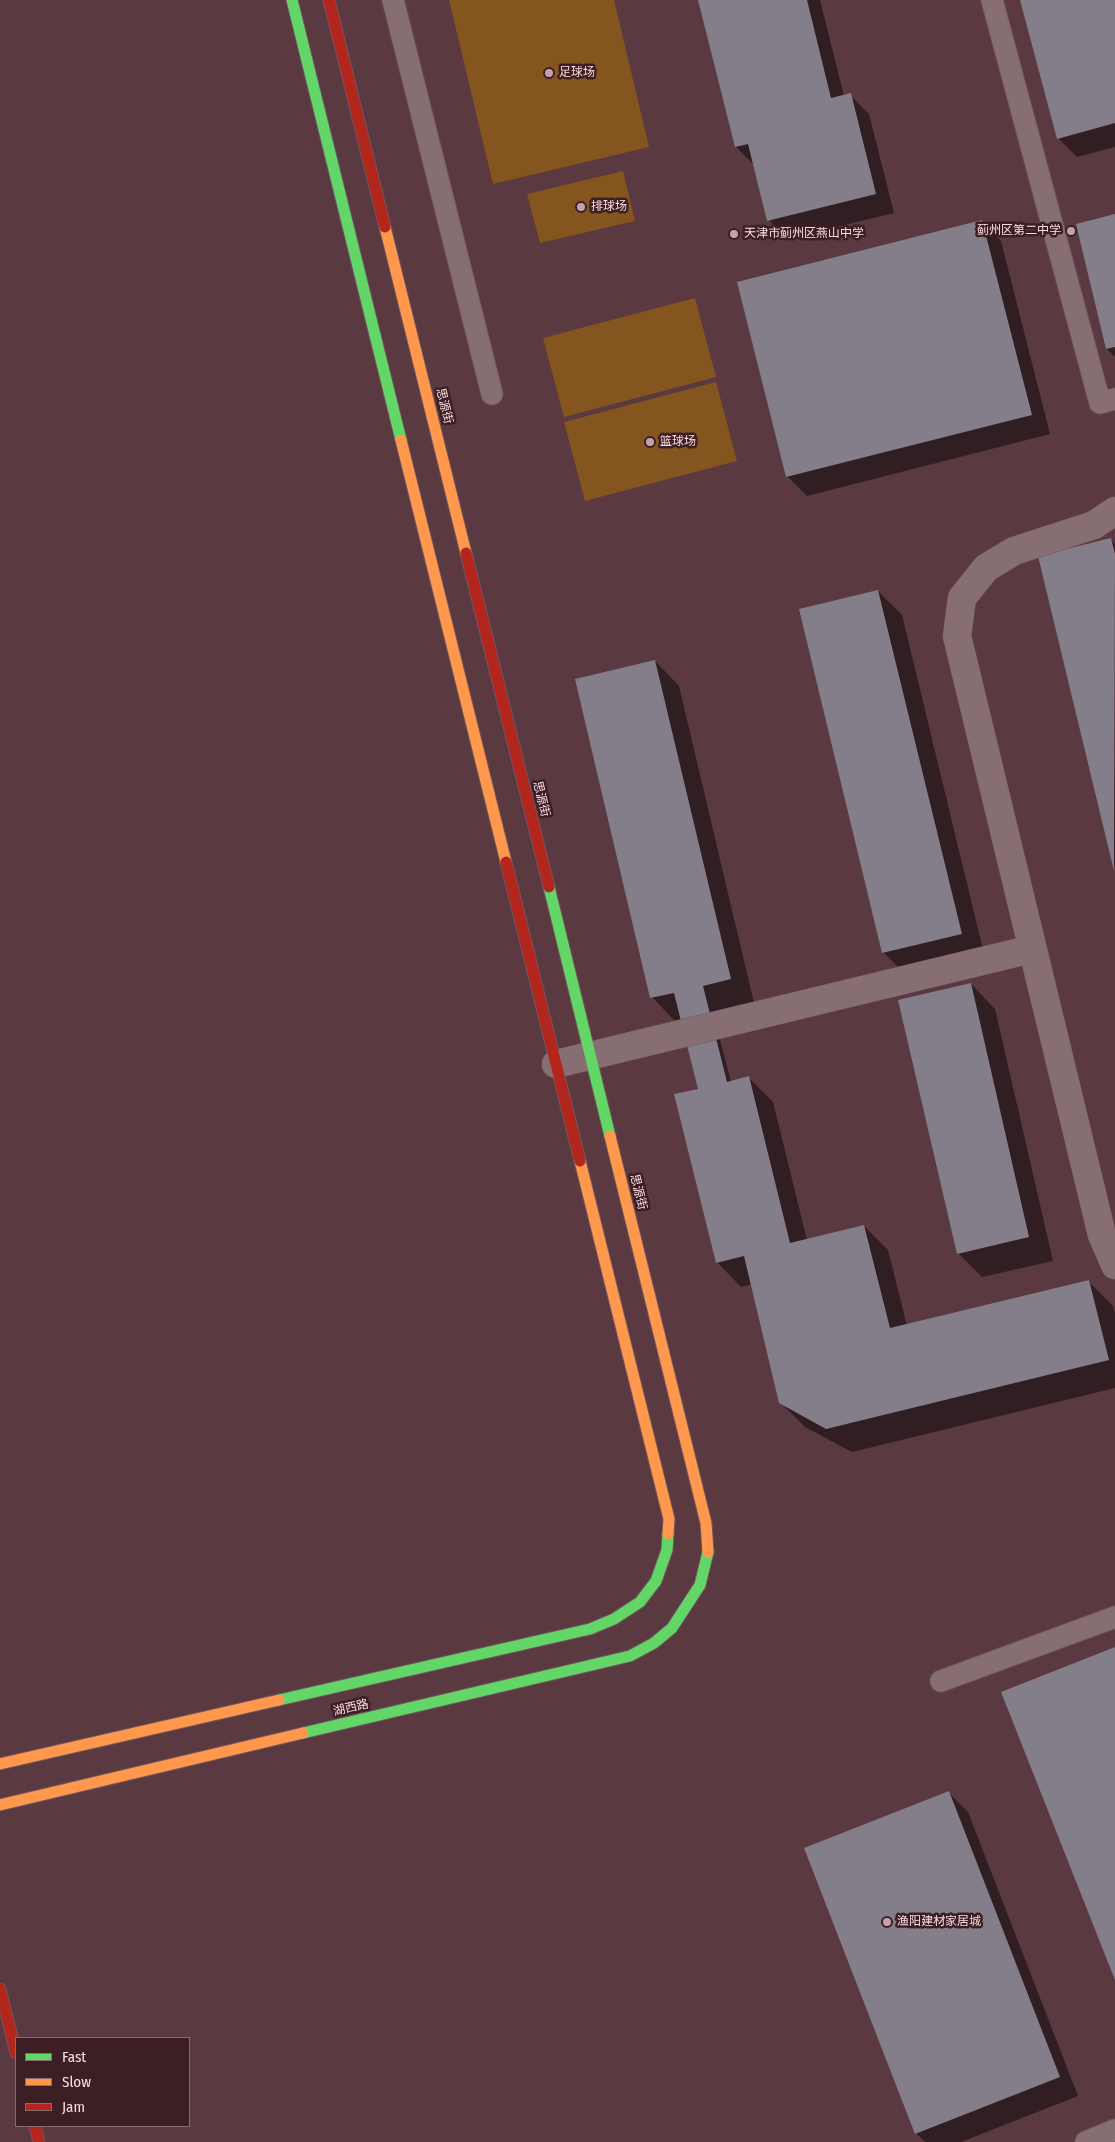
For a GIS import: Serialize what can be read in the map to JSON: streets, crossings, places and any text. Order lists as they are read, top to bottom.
{
  "streets": {
    "street": ["思源街", "湖西路"]
  },
  "crossings": [
    ["思源街", "湖西路"]
  ],
  "places": [
    "足球场",
    "排球场",
    "蓟州区第二中学",
    "天津市蓟州区燕山中学",
    "篮球场",
    "渔阳建材家居城"
  ],
  "legend": ["Fast", "Slow", "Jam"]
}
